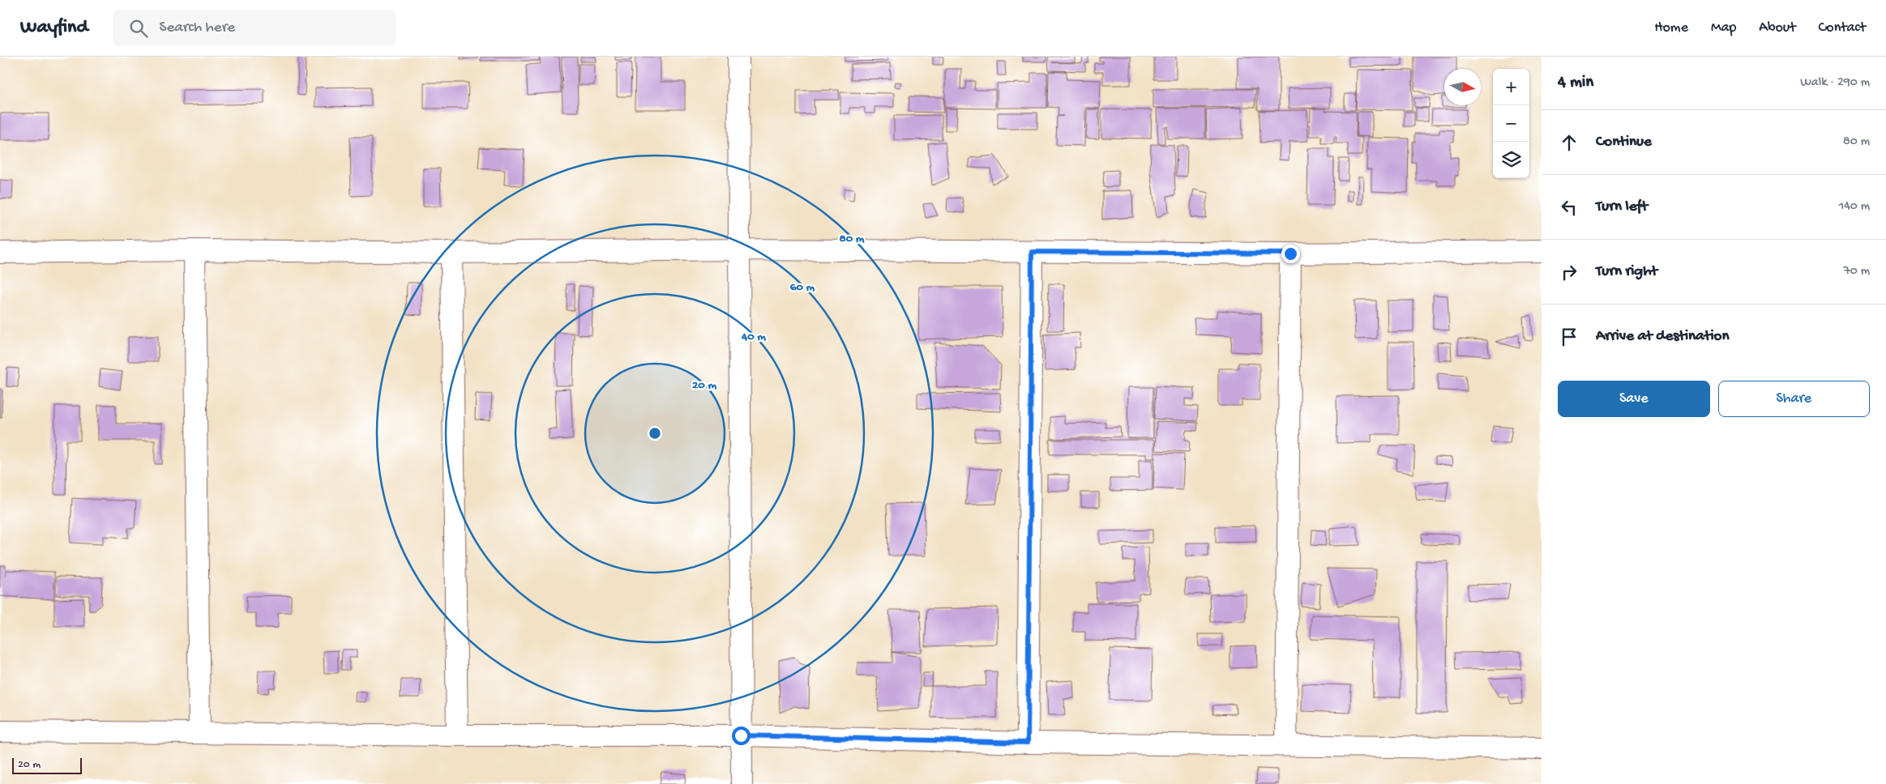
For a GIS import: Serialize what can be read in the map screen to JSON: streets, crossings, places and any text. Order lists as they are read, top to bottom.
{
  "scale_bar": "20 m",
  "north": "right",
  "page": {
    "header": "Wayfind",
    "search": "Search here",
    "nav": [
      "Home",
      "Map",
      "About",
      "Contact"
    ],
    "heading": ["4 min", "Walk · 290 m"],
    "map_buttons": ["+", "−"],
    "list": [
      ["Continue", "80 m"],
      ["Turn left", "140 m"],
      ["Turn right", "70 m"],
      "Arrive at destination"
    ],
    "buttons": ["Save", "Share"],
    "scale": "20 m"
  },
  "rings": [
    "80 m",
    "60 m",
    "40 m",
    "20 m"
  ]
}
